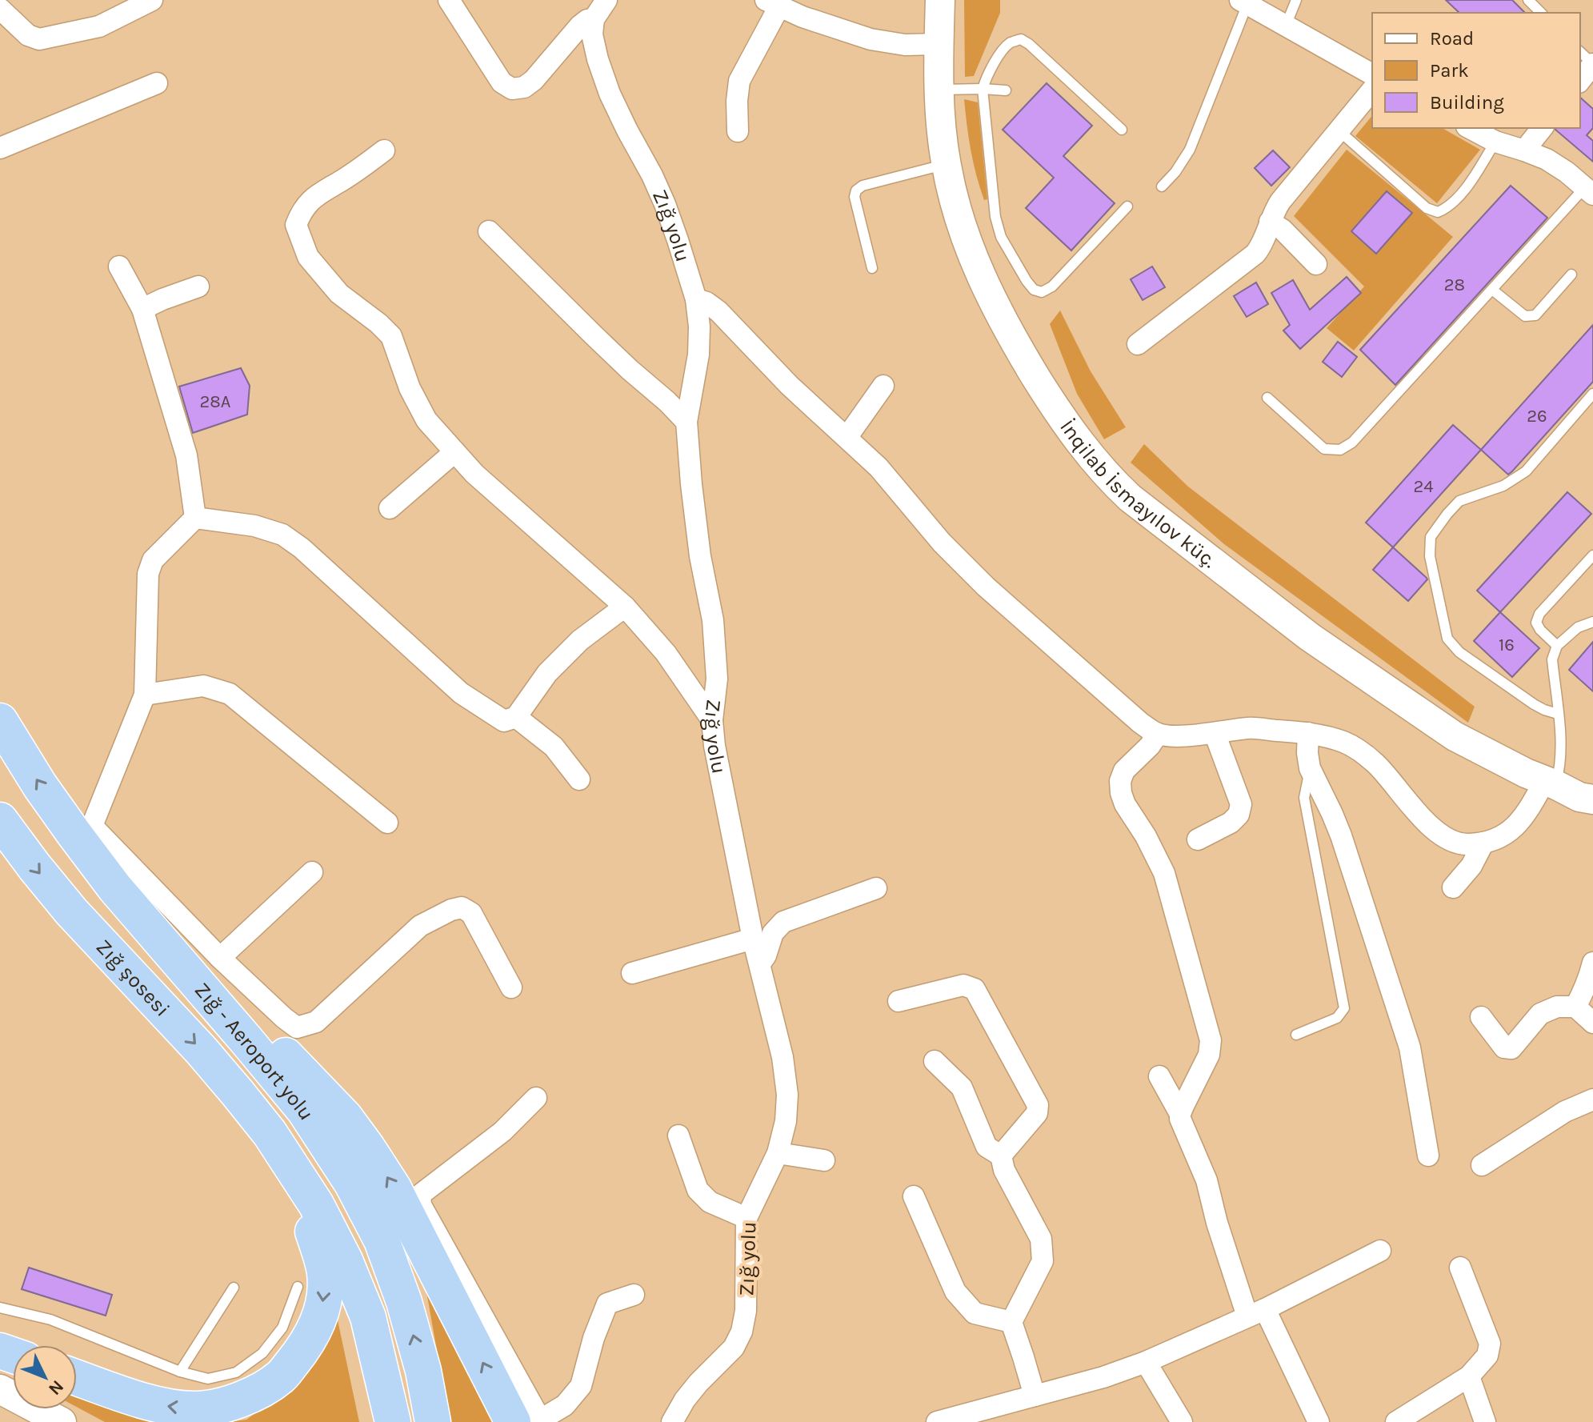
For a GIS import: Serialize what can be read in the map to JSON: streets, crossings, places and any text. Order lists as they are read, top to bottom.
{
  "streets": {
    "highway": ["Zığ şosesi", "Zığ - Aeroport yolu"],
    "main road": ["İnqilab İsmayılov küç."],
    "street": ["Zığ yolu"]
  },
  "crossings": [
    ["Zığ şosesi", "Zığ - Aeroport yolu"]
  ],
  "house_numbers": [
    "28",
    "28A",
    "26",
    "24",
    "16"
  ],
  "legend": ["Road", "Park", "Building"],
  "north": "bottom right"
}
